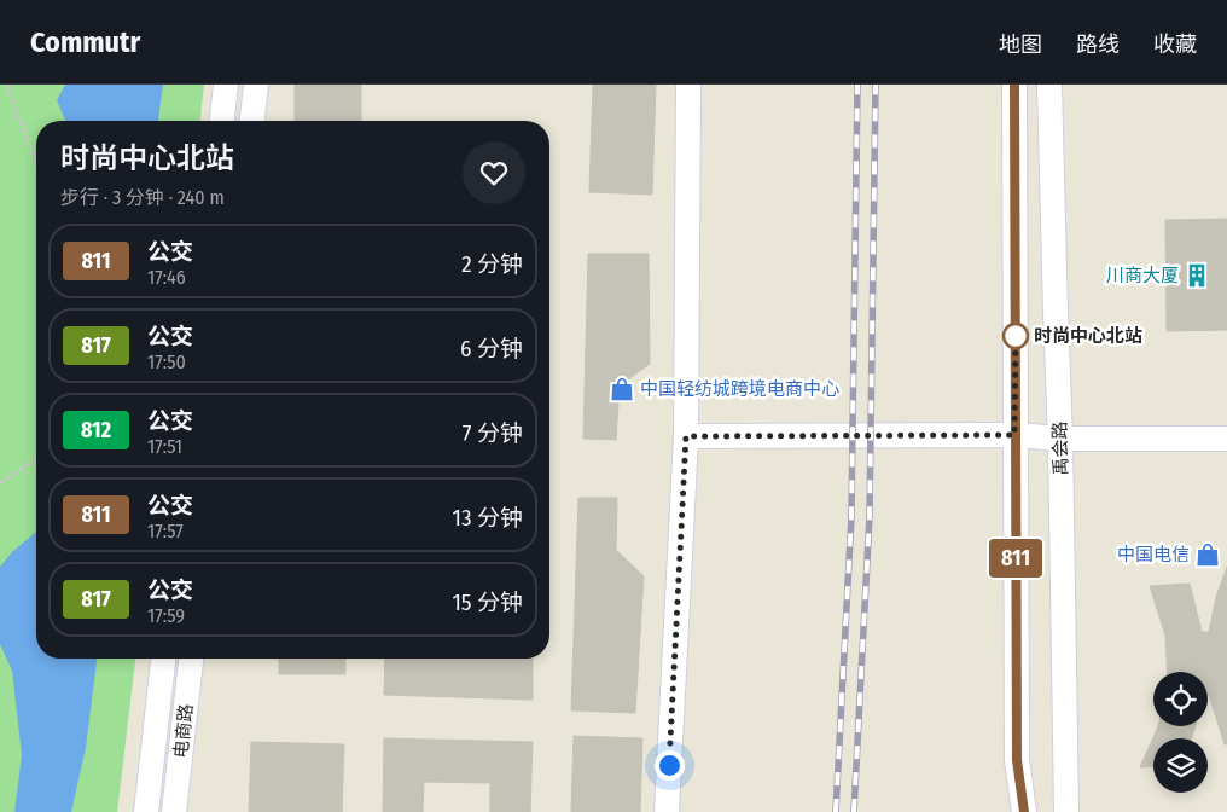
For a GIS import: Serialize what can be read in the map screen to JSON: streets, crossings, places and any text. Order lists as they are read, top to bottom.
{
  "streets": {
    "street": ["禹会路", "电商路"]
  },
  "places": {
    "building": ["川商大厦"],
    "other": ["时尚中心北站"],
    "shop": ["中国轻纺城跨境电商中心", "中国电信"]
  },
  "lines": ["bus line 811"],
  "page": {
    "header": "Commutr",
    "nav": ["地图", "路线", "收藏"],
    "on_map": "811",
    "heading": ["时尚中心北站", "步行 · 3 分钟 · 240 m"],
    "list": [
      {
        "mark": "811",
        "name": "公交",
        "note": "17:46",
        "value": "2 分钟"
      },
      {
        "mark": "817",
        "name": "公交",
        "note": "17:50",
        "value": "6 分钟"
      },
      {
        "mark": "812",
        "name": "公交",
        "note": "17:51",
        "value": "7 分钟"
      },
      {
        "mark": "811",
        "name": "公交",
        "note": "17:57",
        "value": "13 分钟"
      },
      {
        "mark": "817",
        "name": "公交",
        "note": "17:59",
        "value": "15 分钟"
      }
    ]
  }
}
